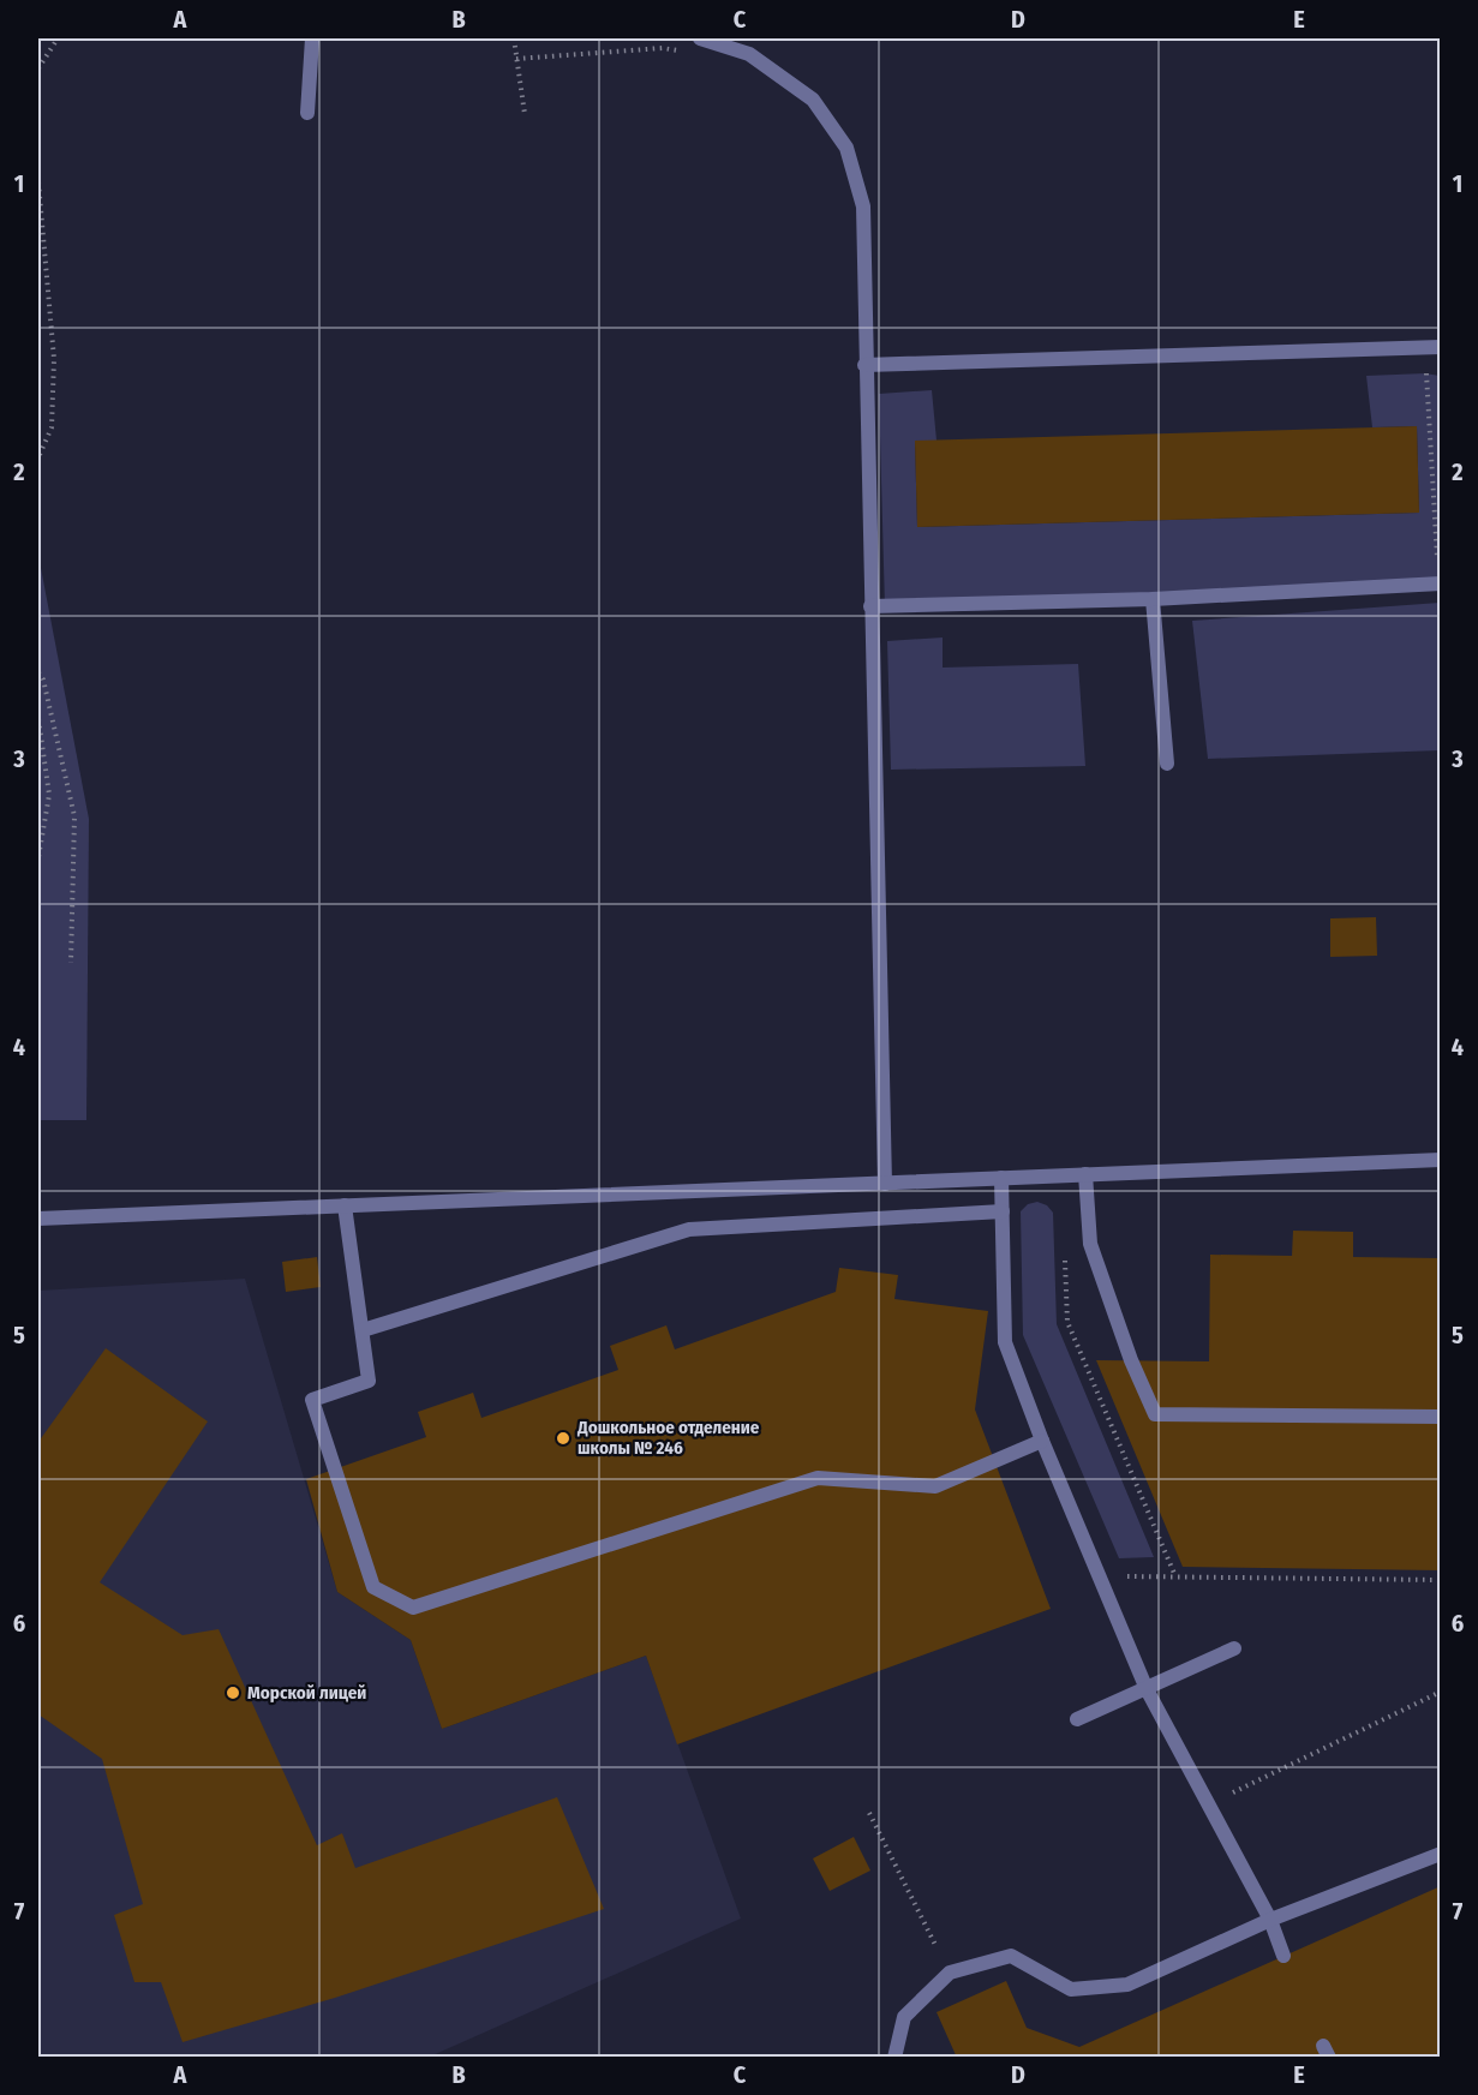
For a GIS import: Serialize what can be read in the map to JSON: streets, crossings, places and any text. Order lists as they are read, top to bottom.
{
  "places": ["Дошкольное отделение школы № 246", "Морской лицей"],
  "grid": {
    "columns": [
      "A",
      "B",
      "C",
      "D",
      "E"
    ],
    "rows": [
      "1",
      "2",
      "3",
      "4",
      "5",
      "6",
      "7"
    ]
  }
}
